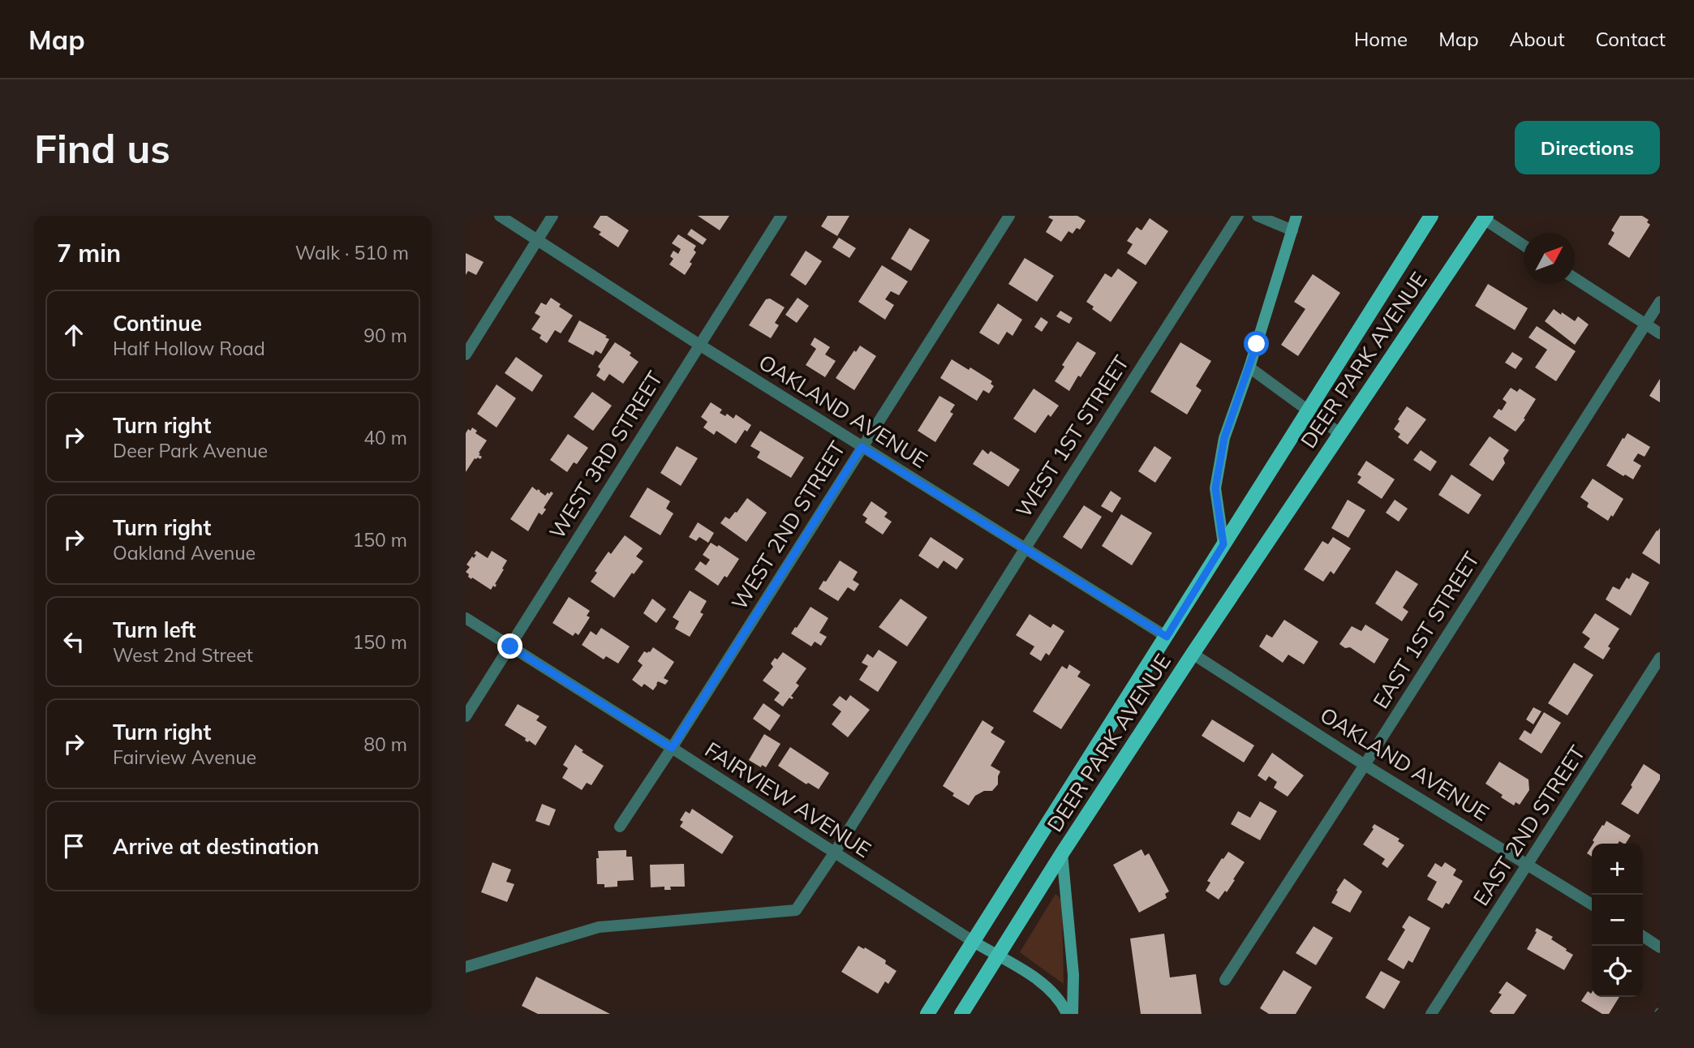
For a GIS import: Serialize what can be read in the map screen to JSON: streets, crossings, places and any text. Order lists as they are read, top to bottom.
{
  "streets": {
    "main road": ["DEER PARK AVENUE"],
    "street": [
      "OAKLAND AVENUE",
      "WEST 1ST STREET",
      "WEST 3RD STREET",
      "WEST 2ND STREET",
      "EAST 1ST STREET",
      "FAIRVIEW AVENUE",
      "EAST 2ND STREET"
    ]
  },
  "crossings": [
    ["DEER PARK AVENUE", "OAKLAND AVENUE"],
    ["DEER PARK AVENUE", "FAIRVIEW AVENUE"],
    ["OAKLAND AVENUE", "WEST 1ST STREET"],
    ["OAKLAND AVENUE", "WEST 3RD STREET"],
    ["OAKLAND AVENUE", "WEST 2ND STREET"],
    ["OAKLAND AVENUE", "EAST 1ST STREET"],
    ["OAKLAND AVENUE", "EAST 2ND STREET"],
    ["WEST 1ST STREET", "FAIRVIEW AVENUE"],
    ["WEST 3RD STREET", "FAIRVIEW AVENUE"],
    ["WEST 2ND STREET", "FAIRVIEW AVENUE"]
  ],
  "north": "top right",
  "page": {
    "header": "Map",
    "nav": [
      "Home",
      "Map",
      "About",
      "Contact"
    ],
    "buttons": "Directions",
    "title": "Find us",
    "heading": ["7 min", "Walk · 510 m"],
    "list": [
      ["Continue", "Half Hollow Road", "90 m"],
      ["Turn right", "Deer Park Avenue", "40 m"],
      ["Turn right", "Oakland Avenue", "150 m"],
      ["Turn left", "West 2nd Street", "150 m"],
      ["Turn right", "Fairview Avenue", "80 m"],
      "Arrive at destination"
    ],
    "map_buttons": ["+", "−"]
  }
}
